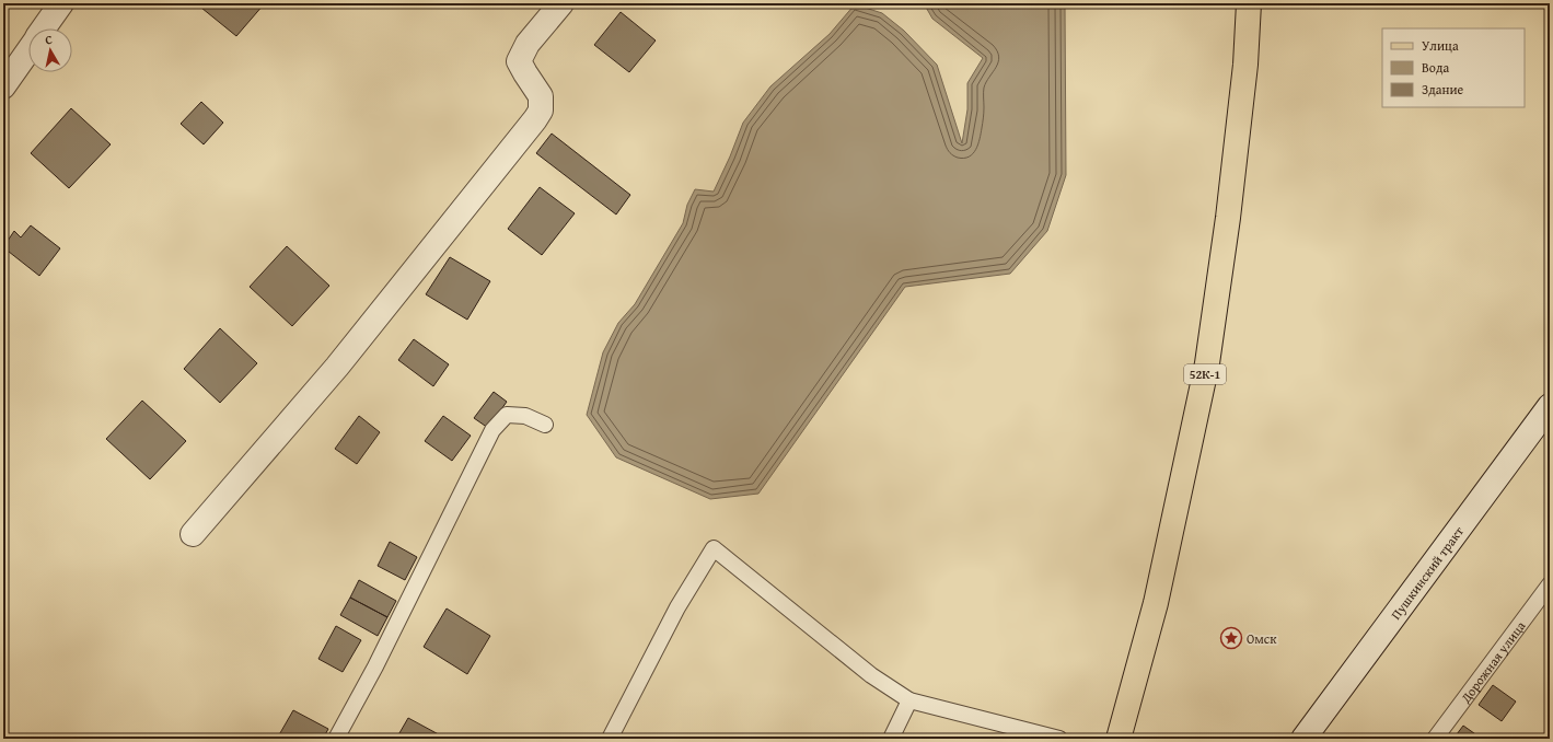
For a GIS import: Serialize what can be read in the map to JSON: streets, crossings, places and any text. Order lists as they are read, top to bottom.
{
  "streets": {
    "main road": ["52К-1"],
    "street": ["Пушкинский тракт"],
    "lane": ["Дорожная улица"]
  },
  "places": {
    "place": ["Омск"]
  },
  "legend": ["Улица", "Вода", "Здание"],
  "north": "top"
}
